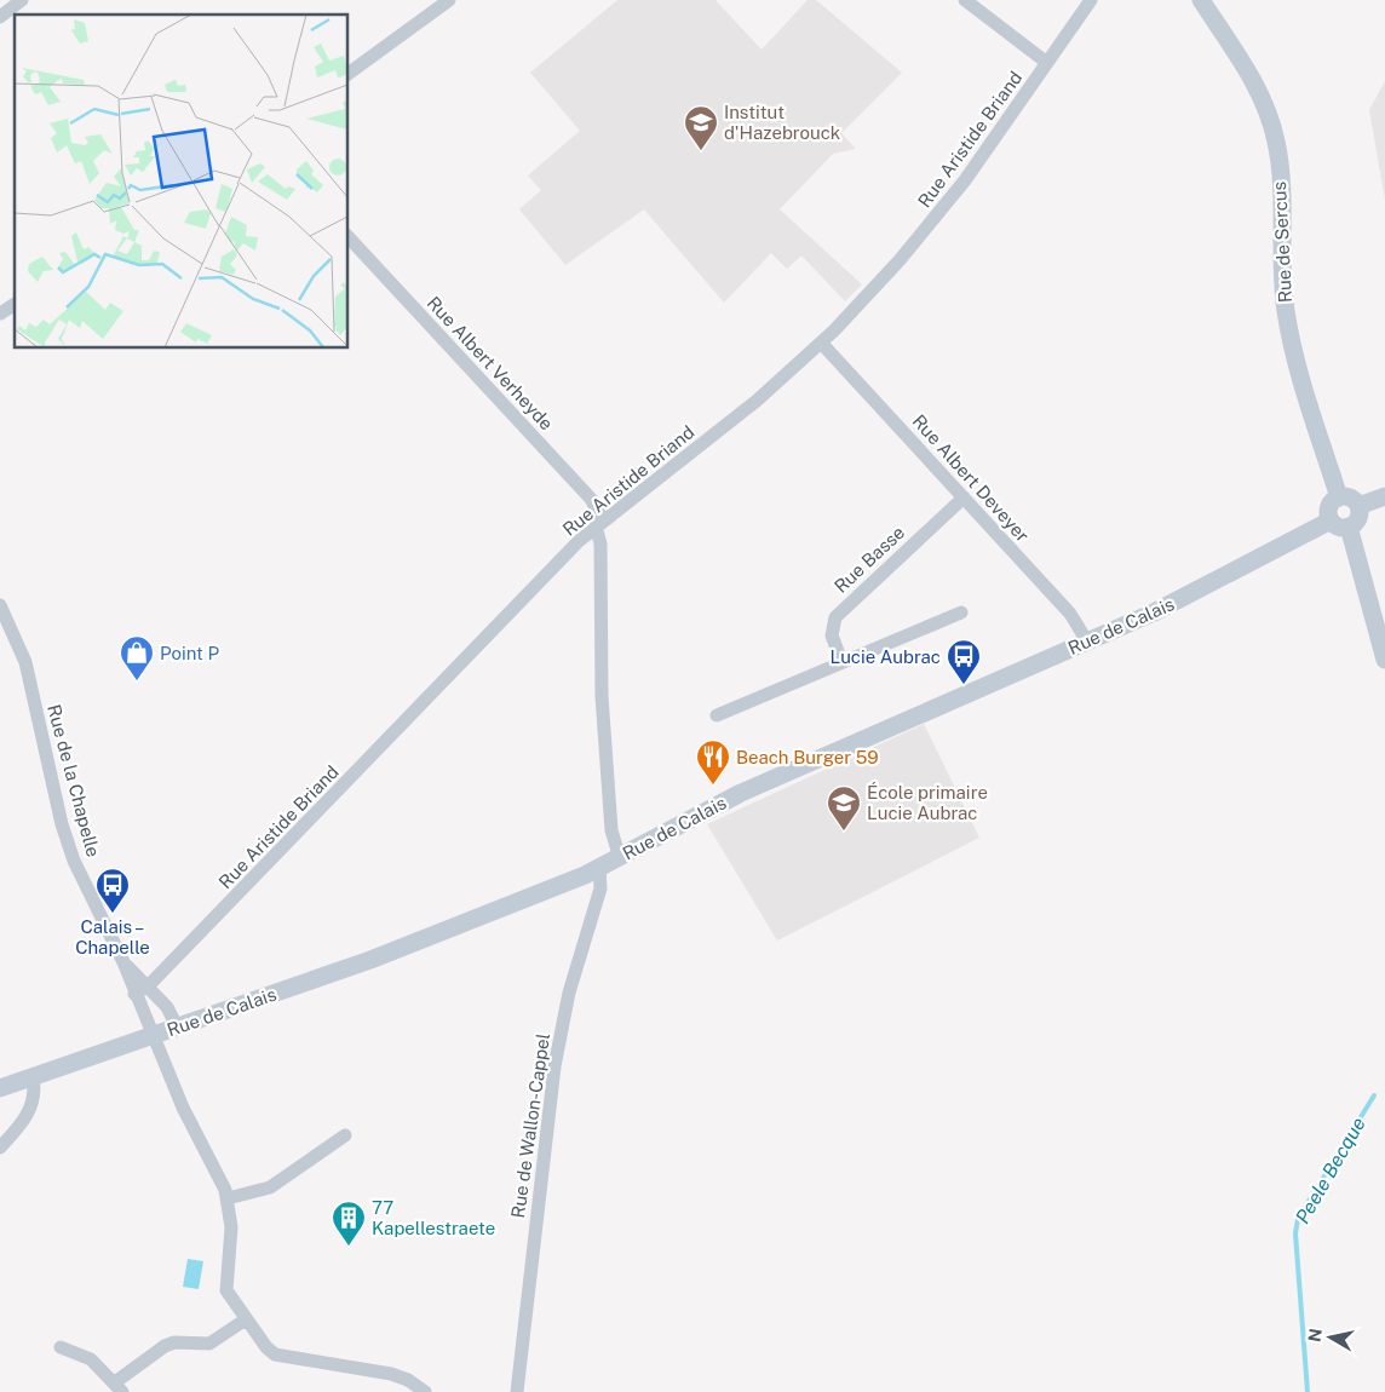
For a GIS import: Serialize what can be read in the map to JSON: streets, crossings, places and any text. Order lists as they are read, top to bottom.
{
  "streets": {
    "street": [
      "Rue Aristide Briand",
      "Rue de Sercus",
      "Rue Albert Verheyde",
      "Rue Albert Deveyer",
      "Rue Basse",
      "Rue de Calais",
      "Rue de la Chapelle",
      "Rue de Wallon-Cappel"
    ]
  },
  "crossings": [
    ["Rue Aristide Briand", "Rue Albert Verheyde"],
    ["Rue Aristide Briand", "Rue Albert Deveyer"],
    ["Rue Aristide Briand", "Rue de la Chapelle"],
    ["Rue de Sercus", "Rue de Calais"],
    ["Rue Albert Deveyer", "Rue Basse"],
    ["Rue Albert Deveyer", "Rue de Calais"],
    ["Rue de Calais", "Rue de la Chapelle"],
    ["Rue de Calais", "Rue de Wallon-Cappel"]
  ],
  "water": ["Peele Becque"],
  "places": {
    "school or university": ["Institut d'Hazebrouck", "École primaire Lucie Aubrac"],
    "shop": ["Point P"],
    "bus stop": ["Lucie Aubrac", "Calais – Chapelle"],
    "restaurant": ["Beach Burger 59"],
    "building": ["77 Kapellestraete"]
  },
  "north": "left"
}
